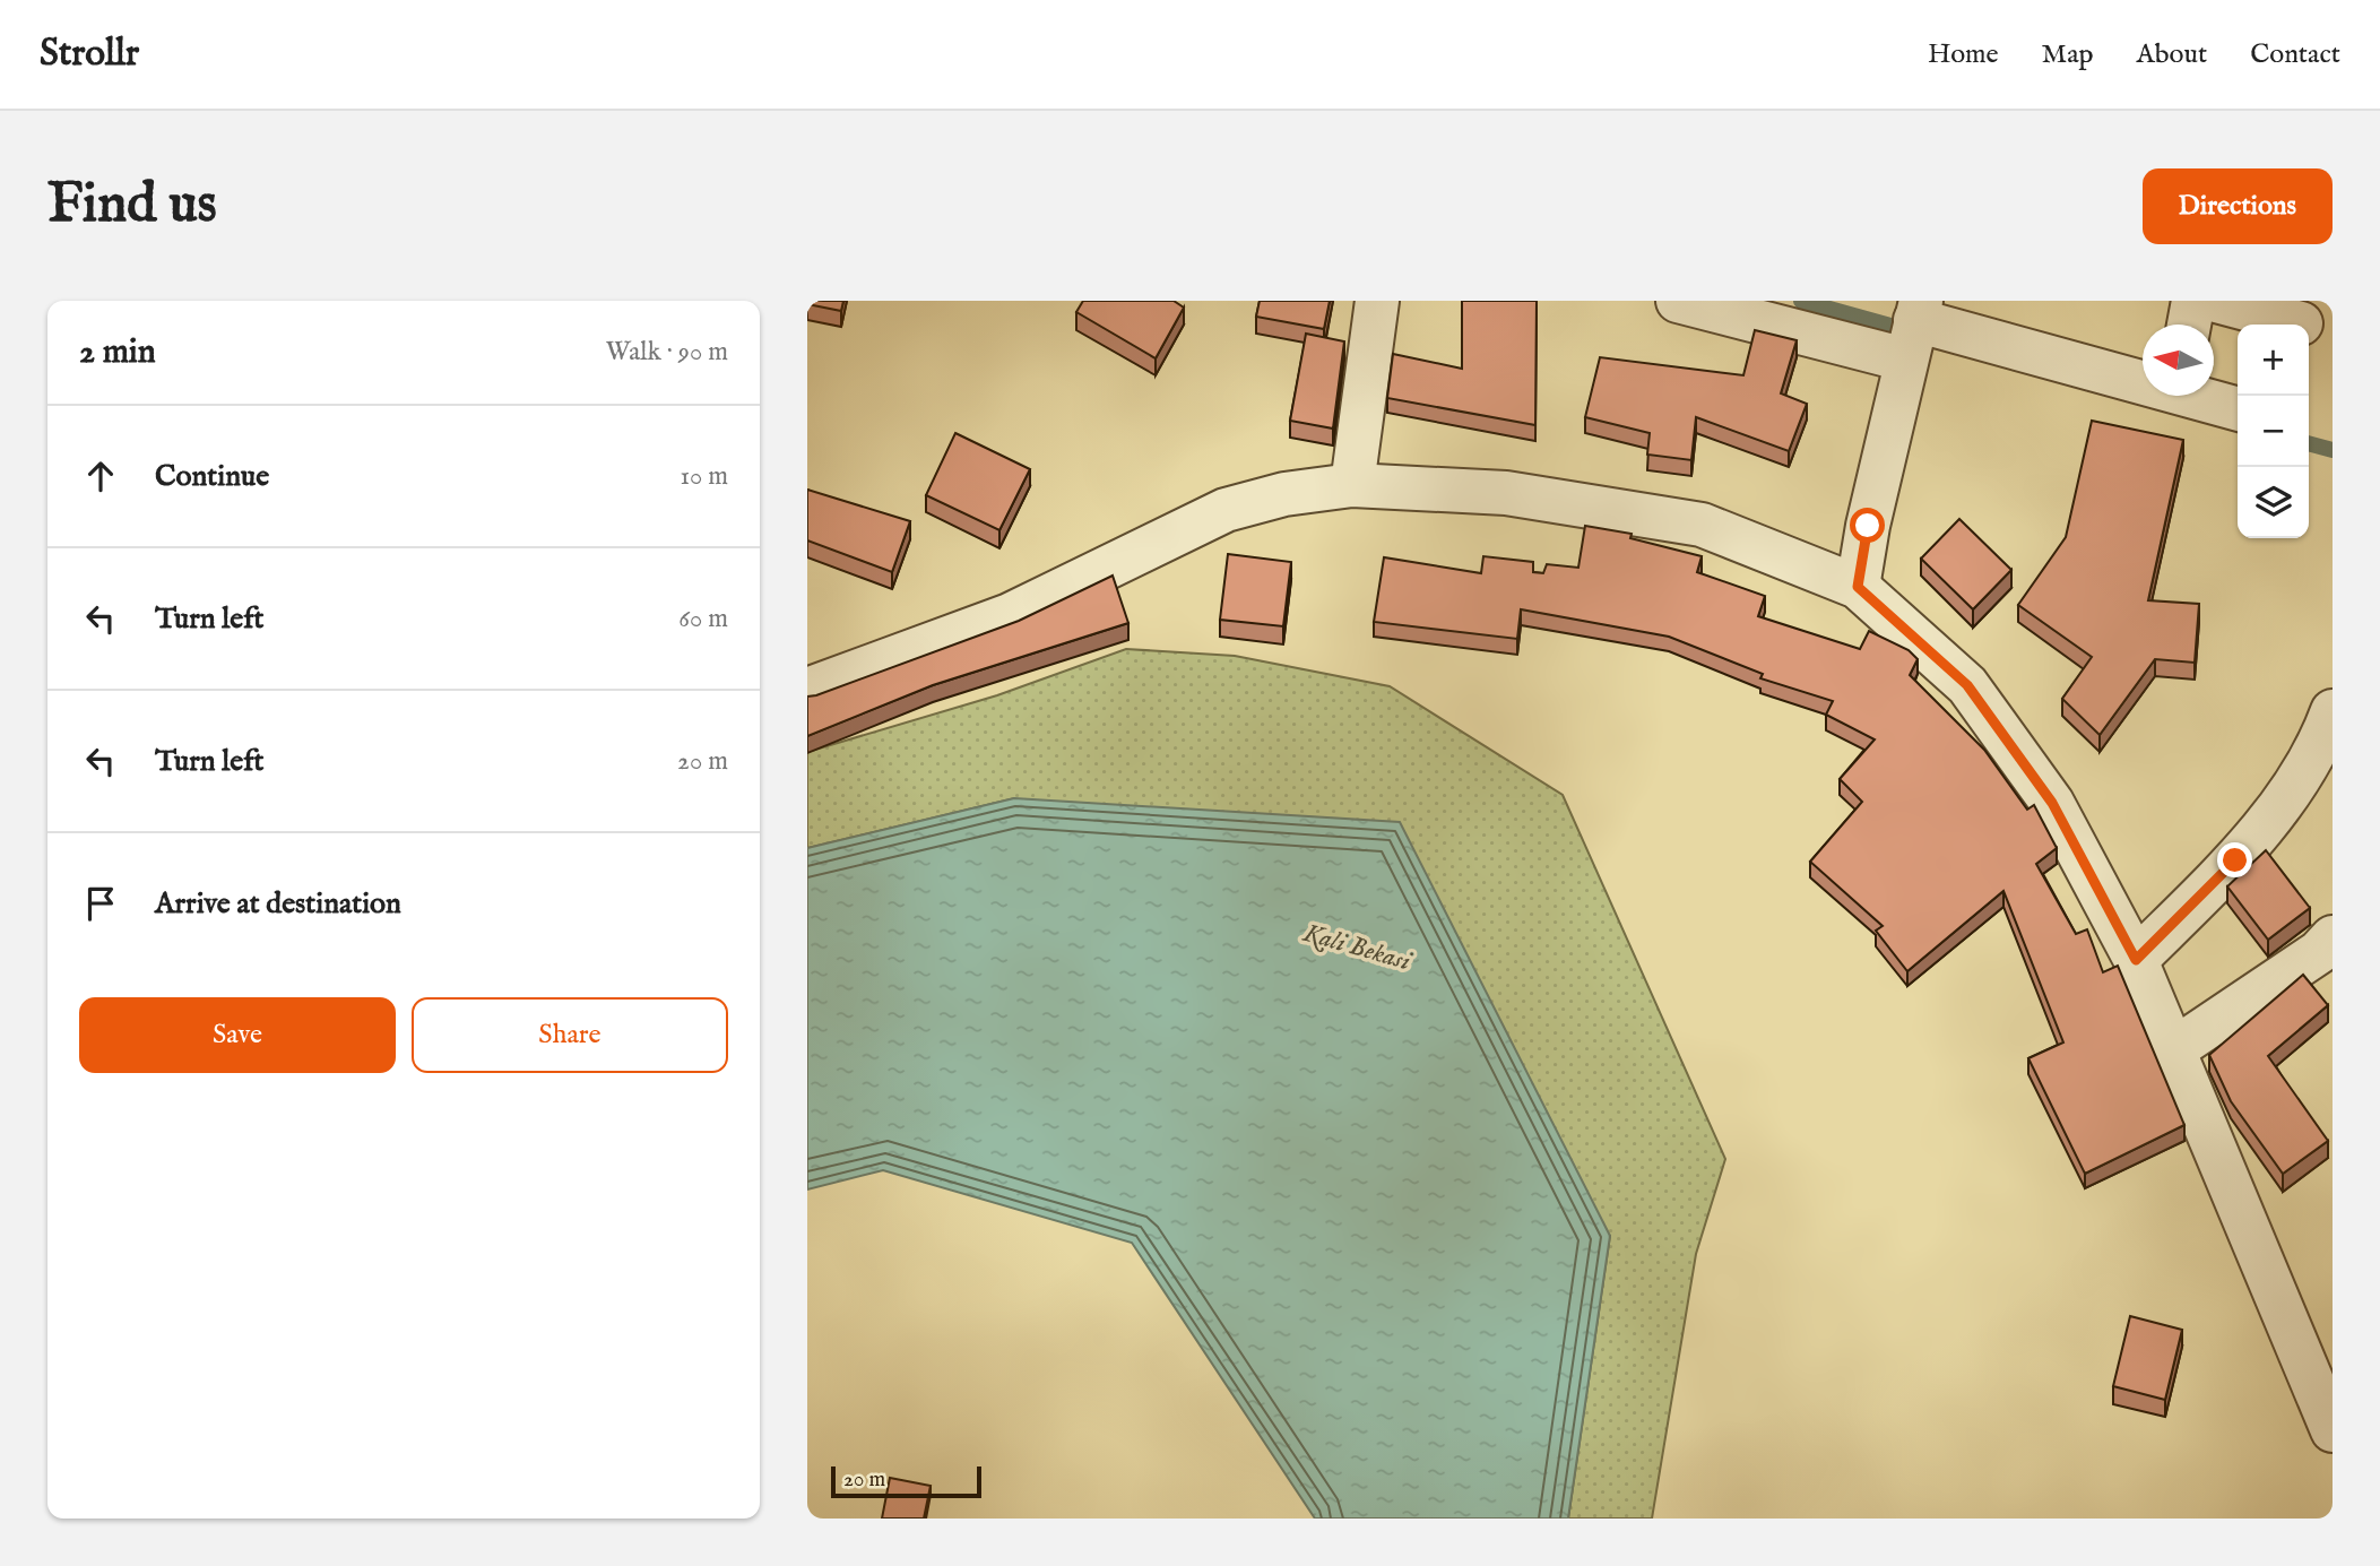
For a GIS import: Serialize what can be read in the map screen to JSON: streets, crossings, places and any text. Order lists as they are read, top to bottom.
{
  "water": ["Kali Bekasi"],
  "scale_bar": "20 m",
  "north": "left",
  "page": {
    "header": "Strollr",
    "nav": [
      "Home",
      "Map",
      "About",
      "Contact"
    ],
    "buttons": [
      "Directions",
      ["Save", "Share"]
    ],
    "title": "Find us",
    "heading": ["2 min", "Walk · 90 m"],
    "map_buttons": ["+", "−"],
    "list": [
      ["Continue", "10 m"],
      ["Turn left", "60 m"],
      ["Turn left", "20 m"],
      "Arrive at destination"
    ],
    "scale": "20 m"
  }
}
